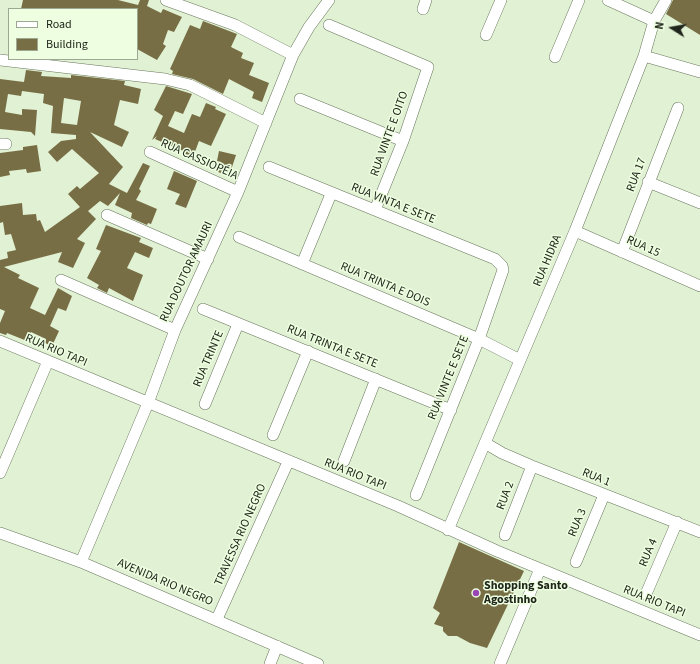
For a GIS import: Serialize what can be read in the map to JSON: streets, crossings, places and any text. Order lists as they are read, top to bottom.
{
  "streets": {
    "street": [
      "RUA VINTE E OITO",
      "RUA CASSIOPÉIA",
      "RUA 17",
      "RUA VINTA E SETE",
      "RUA 15",
      "RUA HIDRA",
      "RUA DOUTOR AMAURI",
      "RUA TRINTA E DOIS",
      "RUA TRINTA E SETE",
      "RUA RIO TAPI",
      "RUA TRINTE",
      "RUA VINTE E SETE",
      "RUA 1",
      "RUA 2",
      "RUA 3",
      "TRAVESSA RIO NEGRO",
      "RUA 4",
      "AVENIDA RIO NEGRO"
    ]
  },
  "crossings": [
    ["RUA VINTE E OITO", "RUA VINTA E SETE"],
    ["RUA CASSIOPÉIA", "RUA DOUTOR AMAURI"],
    ["RUA 17", "RUA 15"],
    ["RUA VINTA E SETE", "RUA VINTE E SETE"],
    ["RUA 15", "RUA HIDRA"],
    ["RUA HIDRA", "RUA TRINTA E DOIS"],
    ["RUA HIDRA", "RUA RIO TAPI"],
    ["RUA HIDRA", "RUA 1"],
    ["RUA DOUTOR AMAURI", "RUA RIO TAPI"],
    ["RUA DOUTOR AMAURI", "AVENIDA RIO NEGRO"],
    ["RUA TRINTA E DOIS", "RUA VINTE E SETE"],
    ["RUA TRINTA E SETE", "RUA TRINTE"],
    ["RUA TRINTA E SETE", "RUA VINTE E SETE"],
    ["RUA RIO TAPI", "TRAVESSA RIO NEGRO"],
    ["RUA 1", "RUA 2"],
    ["RUA 1", "RUA 3"],
    ["RUA 1", "RUA 4"],
    ["TRAVESSA RIO NEGRO", "AVENIDA RIO NEGRO"]
  ],
  "places": ["Shopping Santo Agostinho"],
  "legend": ["Road", "Building"],
  "north": "left"
}
